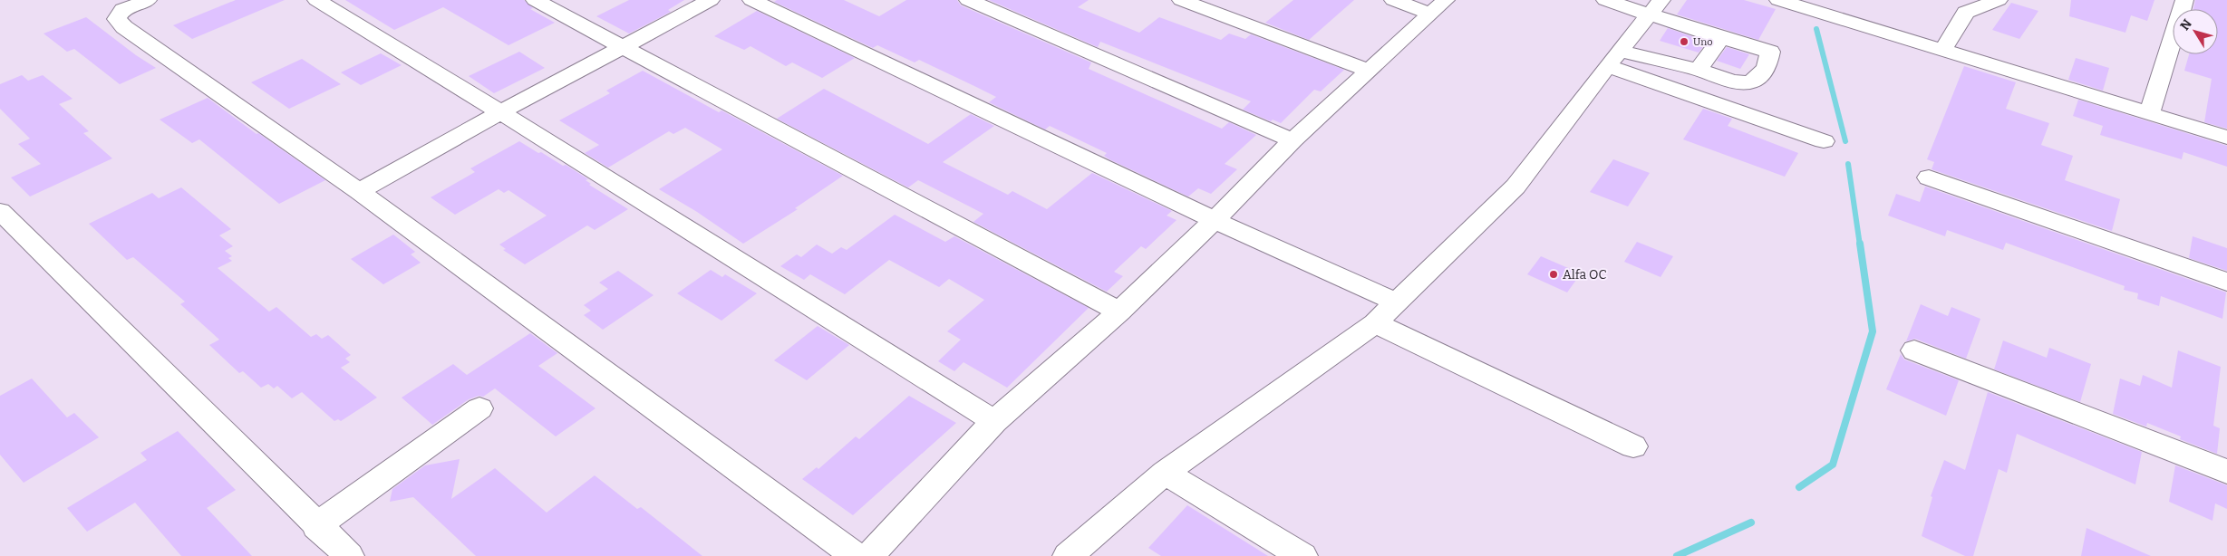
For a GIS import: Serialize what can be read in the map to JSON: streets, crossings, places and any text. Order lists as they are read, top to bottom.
{
  "places": ["Uno", "Alfa OC"],
  "north": "top left"
}
